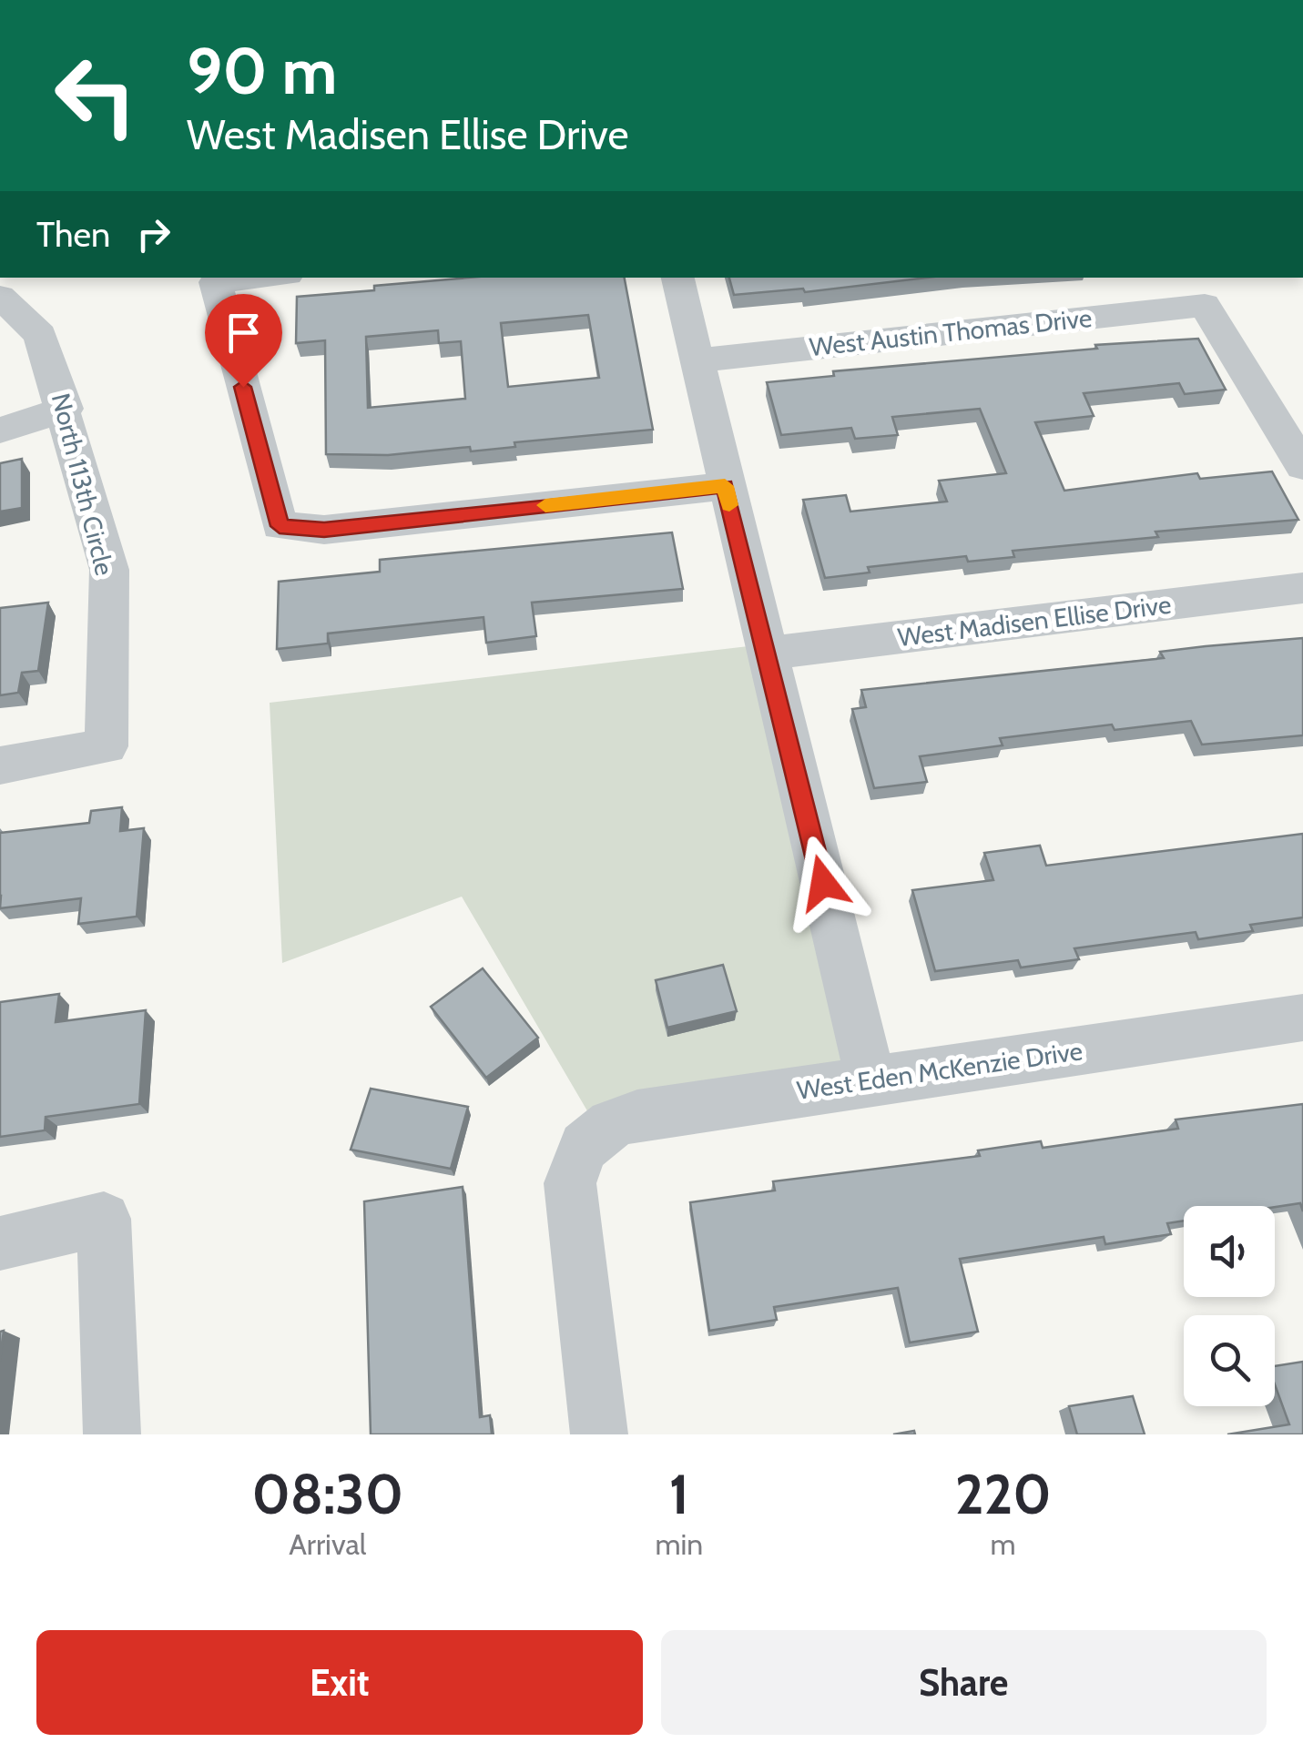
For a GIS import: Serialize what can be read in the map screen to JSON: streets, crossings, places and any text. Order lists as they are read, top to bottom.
{
  "streets": {
    "street": [
      "West Austin Thomas Drive",
      "North 113th Circle",
      "West Madisen Ellise Drive",
      "West Eden McKenzie Drive"
    ]
  },
  "page": {
    "turn": ["90 m", "West Madisen Ellise Drive"],
    "then": "Then",
    "eta": [
      "08:30",
      "Arrival",
      "1",
      "min",
      "220",
      "m"
    ],
    "buttons": ["Exit", "Share"]
  }
}
